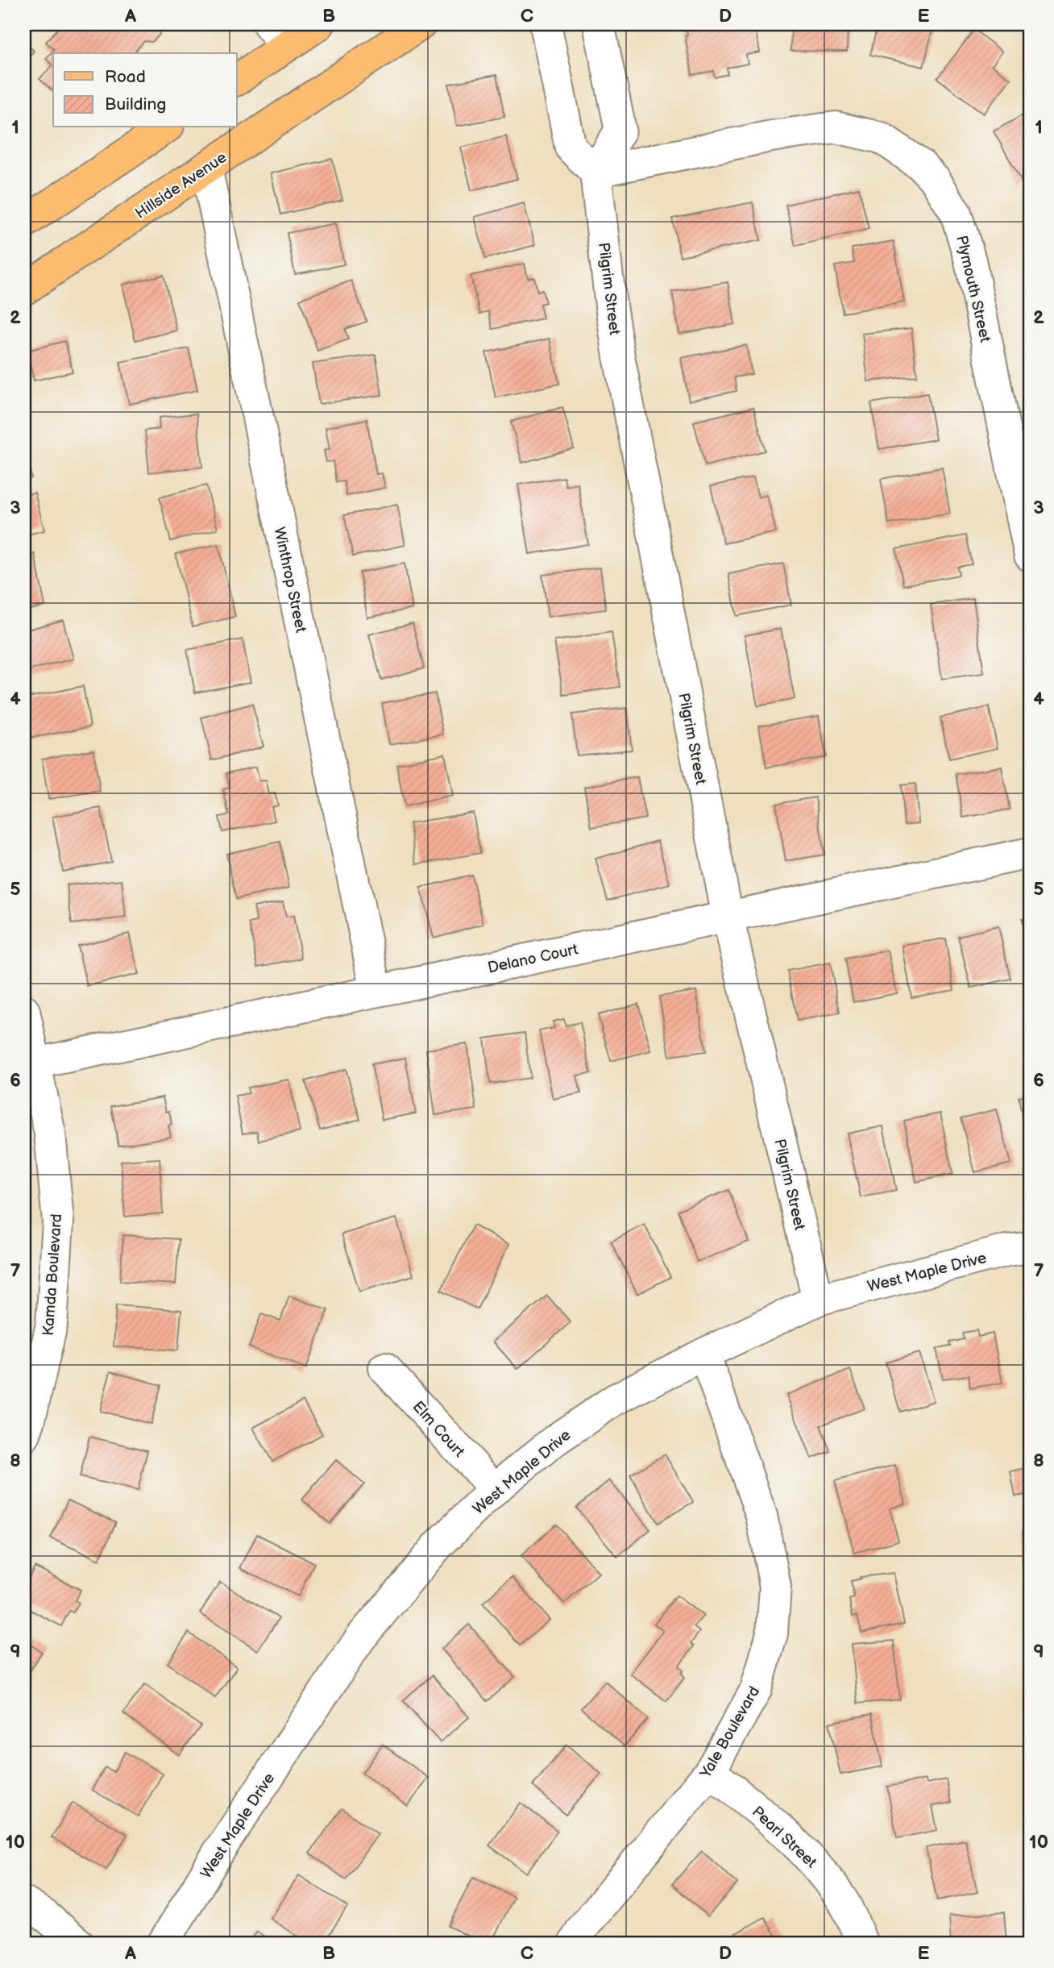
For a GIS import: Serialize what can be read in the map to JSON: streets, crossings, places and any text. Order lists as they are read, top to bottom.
{
  "streets": {
    "main road": ["Hillside Avenue"],
    "street": [
      "Pilgrim Street",
      "Plymouth Street",
      "Winthrop Street",
      "Delano Court",
      "West Maple Drive",
      "Kamda Boulevard",
      "Elm Court",
      "Yale Boulevard",
      "Pearl Street"
    ]
  },
  "crossings": [
    ["Hillside Avenue", "Winthrop Street"],
    ["Pilgrim Street", "Plymouth Street"],
    ["Pilgrim Street", "Delano Court"],
    ["Pilgrim Street", "West Maple Drive"],
    ["Winthrop Street", "Delano Court"],
    ["Delano Court", "Kamda Boulevard"],
    ["West Maple Drive", "Elm Court"],
    ["West Maple Drive", "Yale Boulevard"],
    ["Yale Boulevard", "Pearl Street"]
  ],
  "legend": ["Road", "Building"],
  "grid": {
    "columns": [
      "A",
      "B",
      "C",
      "D",
      "E"
    ],
    "rows": [
      "1",
      "2",
      "3",
      "4",
      "5",
      "6",
      "7",
      "8",
      "9",
      "10"
    ]
  }
}
